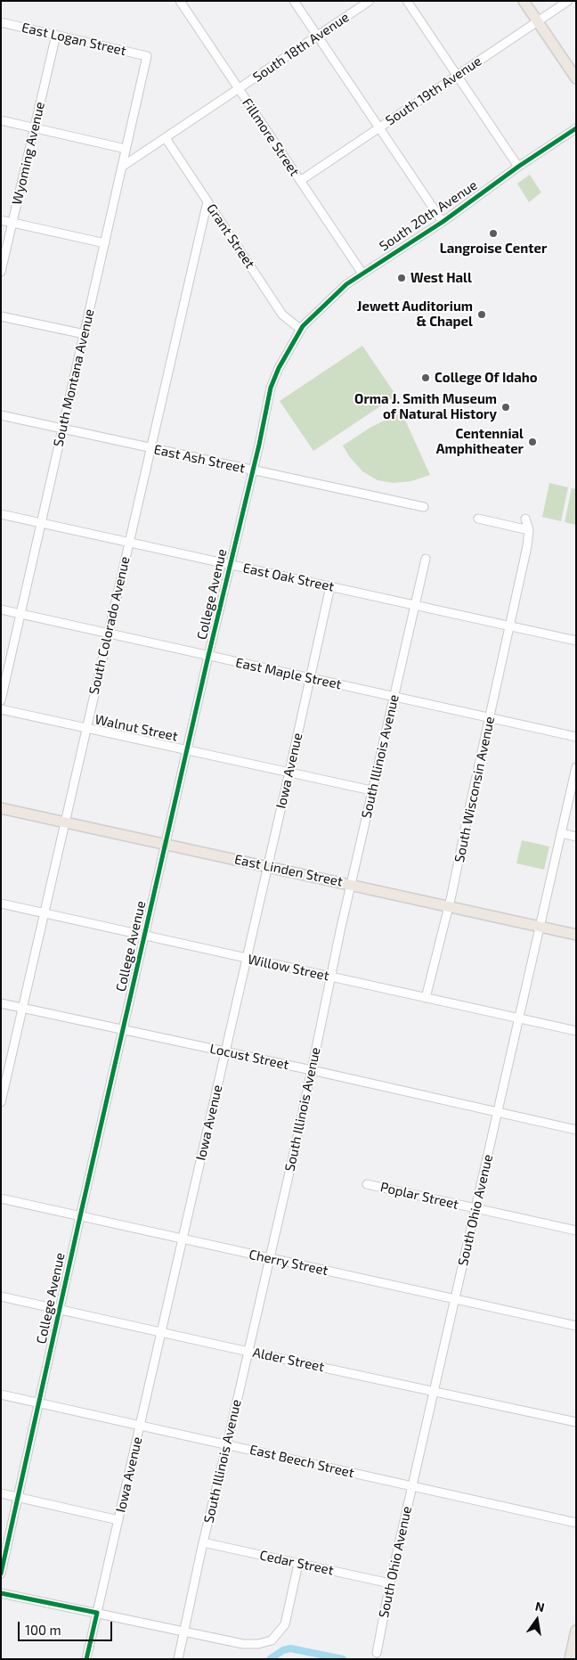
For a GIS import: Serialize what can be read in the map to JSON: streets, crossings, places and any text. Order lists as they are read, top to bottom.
{
  "streets": {
    "main road": ["East Linden Street"],
    "street": [
      "East Logan Street",
      "South 18th Avenue",
      "South 19th Avenue",
      "Fillmore Street",
      "Wyoming Avenue",
      "South 20th Avenue",
      "Grant Street",
      "South Montana Avenue",
      "East Ash Street",
      "East Oak Street",
      "College Avenue",
      "South Colorado Avenue",
      "East Maple Street",
      "Walnut Street",
      "South Illinois Avenue",
      "Iowa Avenue",
      "South Wisconsin Avenue",
      "Willow Street",
      "Locust Street",
      "Poplar Street",
      "South Ohio Avenue",
      "Cherry Street",
      "Alder Street",
      "East Beech Street",
      "Cedar Street"
    ]
  },
  "crossings": [
    ["East Logan Street", "Wyoming Avenue"],
    ["East Logan Street", "South Montana Avenue"],
    ["South 18th Avenue", "Fillmore Street"],
    ["South 18th Avenue", "Grant Street"],
    ["South 18th Avenue", "South Montana Avenue"],
    ["South 19th Avenue", "Fillmore Street"],
    ["Fillmore Street", "South 20th Avenue"],
    ["South 20th Avenue", "Grant Street"],
    ["South 20th Avenue", "College Avenue"],
    ["Grant Street", "College Avenue"],
    ["Grant Street", "South Colorado Avenue"],
    ["South Montana Avenue", "East Ash Street"],
    ["South Montana Avenue", "East Oak Street"],
    ["South Montana Avenue", "East Maple Street"],
    ["East Ash Street", "College Avenue"],
    ["East Ash Street", "South Colorado Avenue"],
    ["East Oak Street", "College Avenue"],
    ["East Oak Street", "South Colorado Avenue"],
    ["East Oak Street", "South Illinois Avenue"],
    ["East Oak Street", "Iowa Avenue"],
    ["East Oak Street", "South Wisconsin Avenue"],
    ["College Avenue", "East Maple Street"],
    ["College Avenue", "Walnut Street"],
    ["College Avenue", "East Linden Street"],
    ["College Avenue", "Willow Street"],
    ["College Avenue", "Locust Street"],
    ["College Avenue", "Cherry Street"],
    ["College Avenue", "Alder Street"],
    ["College Avenue", "East Beech Street"],
    ["South Colorado Avenue", "East Maple Street"],
    ["South Colorado Avenue", "Walnut Street"],
    ["South Colorado Avenue", "East Linden Street"],
    ["South Colorado Avenue", "Willow Street"],
    ["South Colorado Avenue", "Locust Street"],
    ["East Maple Street", "South Illinois Avenue"],
    ["East Maple Street", "Iowa Avenue"],
    ["East Maple Street", "South Wisconsin Avenue"],
    ["Walnut Street", "South Illinois Avenue"],
    ["Walnut Street", "Iowa Avenue"],
    ["South Illinois Avenue", "East Linden Street"],
    ["South Illinois Avenue", "Willow Street"],
    ["South Illinois Avenue", "Locust Street"],
    ["South Illinois Avenue", "Cherry Street"],
    ["South Illinois Avenue", "Alder Street"],
    ["South Illinois Avenue", "East Beech Street"],
    ["South Illinois Avenue", "Cedar Street"],
    ["Iowa Avenue", "East Linden Street"],
    ["Iowa Avenue", "Willow Street"],
    ["Iowa Avenue", "Locust Street"],
    ["Iowa Avenue", "Cherry Street"],
    ["Iowa Avenue", "Alder Street"],
    ["Iowa Avenue", "East Beech Street"],
    ["South Wisconsin Avenue", "East Linden Street"],
    ["South Wisconsin Avenue", "Willow Street"],
    ["East Linden Street", "South Ohio Avenue"],
    ["Willow Street", "South Ohio Avenue"],
    ["Locust Street", "South Ohio Avenue"],
    ["Poplar Street", "South Ohio Avenue"],
    ["South Ohio Avenue", "Cherry Street"],
    ["South Ohio Avenue", "Alder Street"],
    ["South Ohio Avenue", "East Beech Street"],
    ["South Ohio Avenue", "Cedar Street"]
  ],
  "places": [
    "Langroise Center",
    "West Hall",
    "Jewett Auditorium & Chapel",
    "College Of Idaho",
    "Orma J. Smith Museum of Natural History",
    "Centennial Amphitheater"
  ],
  "scale_bar": "100 m",
  "north": "top"
}
